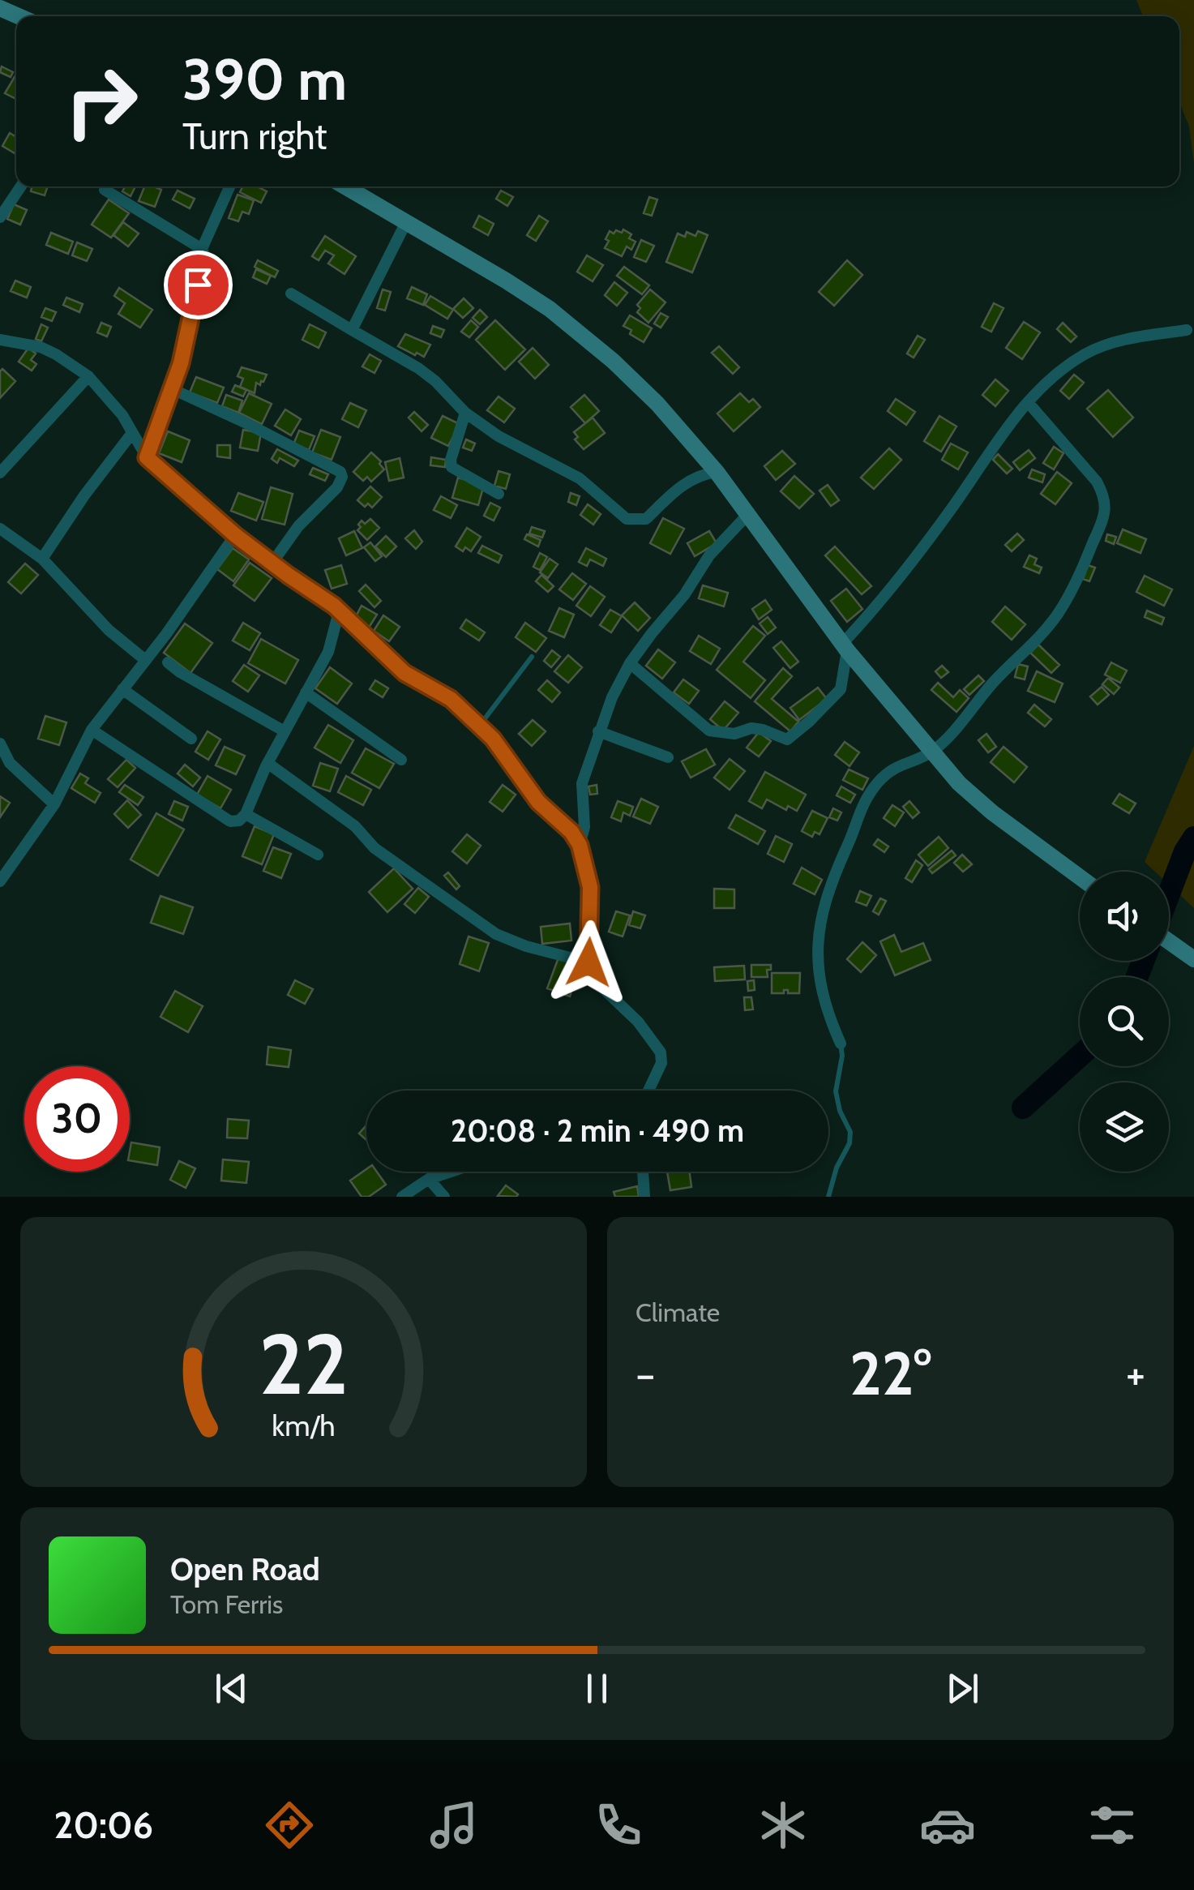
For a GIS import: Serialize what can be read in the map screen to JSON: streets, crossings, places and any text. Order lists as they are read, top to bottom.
{
  "page": {
    "turn": ["390 m", "Turn right"],
    "limit": "30",
    "trip": "20:08 · 2 min · 490 m",
    "tile": "Climate",
    "heat": ["−", "22°", "+"],
    "song": ["Open Road", "Tom Ferris"],
    "tabs": "20:06",
    "gauge": ["22", "km/h"]
  }
}
